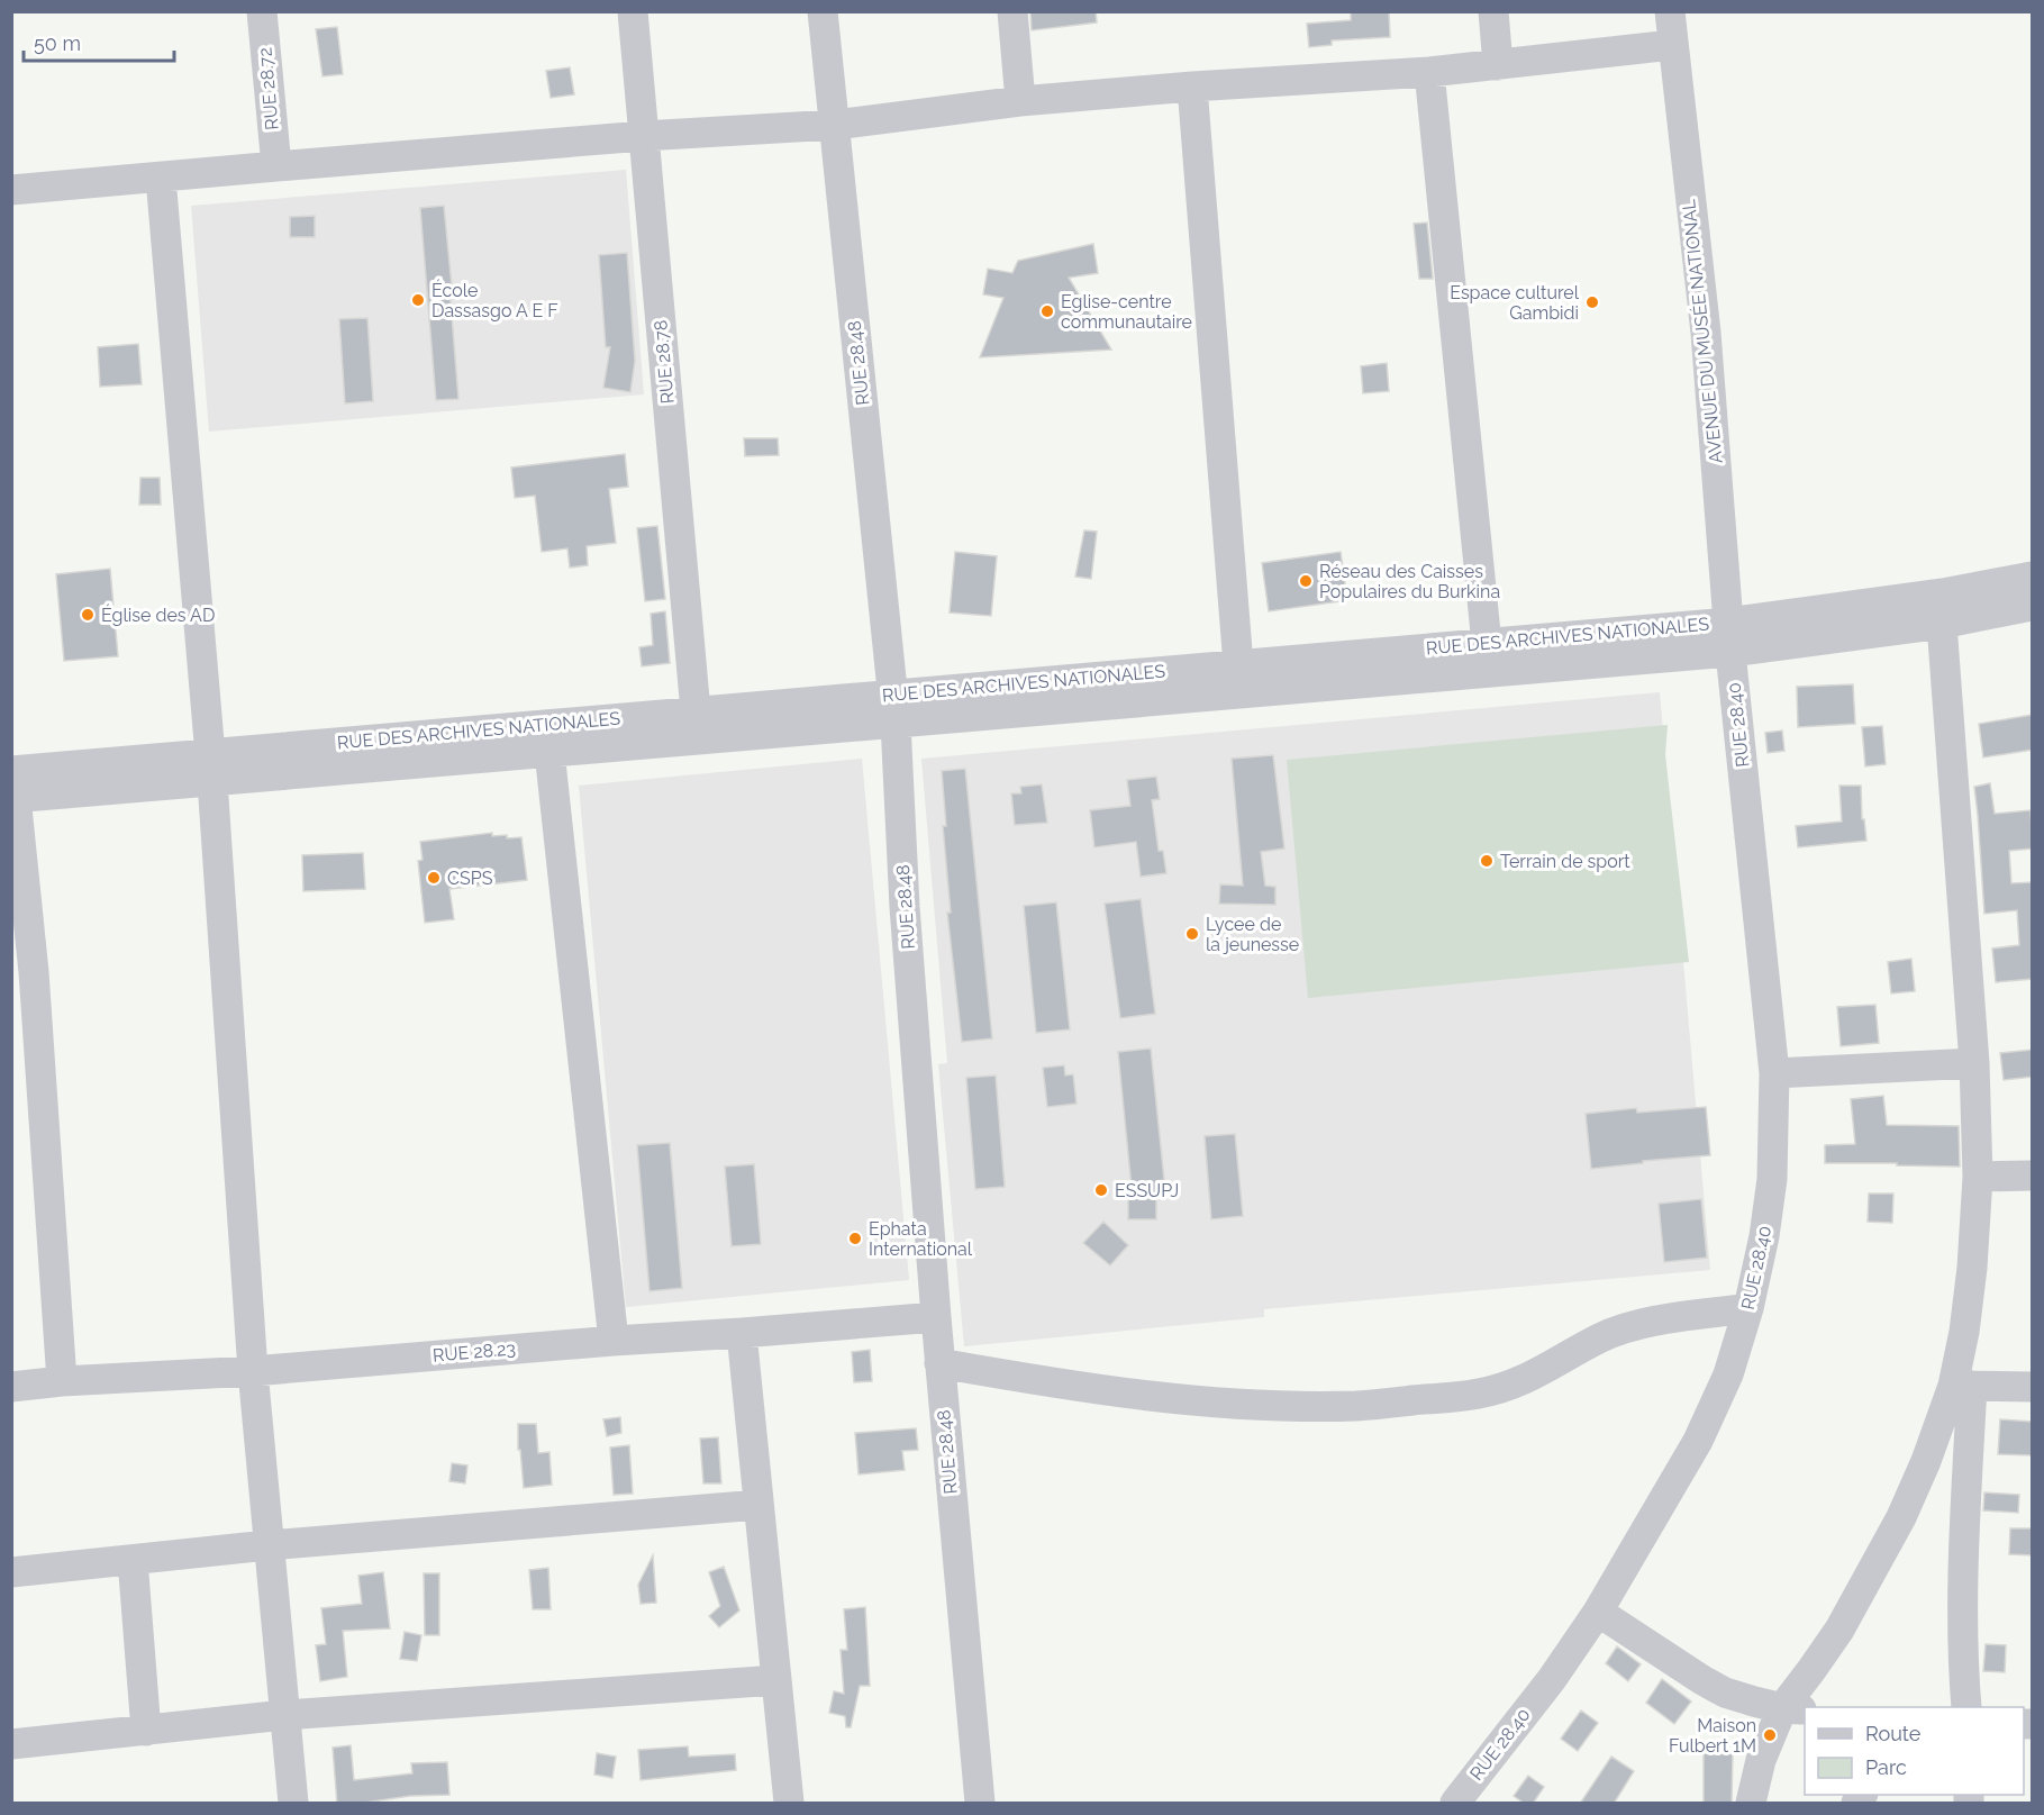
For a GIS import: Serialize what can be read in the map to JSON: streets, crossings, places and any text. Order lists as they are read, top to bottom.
{
  "streets": {
    "street": [
      "RUE 28.72",
      "AVENUE DU MUSÉE NATIONAL",
      "RUE 28.78",
      "RUE 28.48",
      "RUE DES ARCHIVES NATIONALES",
      "RUE 28.40",
      "RUE 28.23"
    ]
  },
  "crossings": [
    ["AVENUE DU MUSÉE NATIONAL", "RUE DES ARCHIVES NATIONALES"],
    ["AVENUE DU MUSÉE NATIONAL", "RUE 28.40"],
    ["RUE 28.78", "RUE DES ARCHIVES NATIONALES"],
    ["RUE 28.48", "RUE DES ARCHIVES NATIONALES"],
    ["RUE 28.48", "RUE 28.23"],
    ["RUE DES ARCHIVES NATIONALES", "RUE 28.40"]
  ],
  "places": [
    "École Dassasgo A E F",
    "Espace culturel Gambidi",
    "Eglise-centre communautaire",
    "Réseau des Caisses Populaires du Burkina",
    "Église des AD",
    "Terrain de sport",
    "CSPS",
    "Lycee de la jeunesse",
    "ESSUPJ",
    "Ephata International",
    "Maison Fulbert 1M"
  ],
  "legend": ["Route", "Parc"],
  "scale_bar": "50 m"
}
